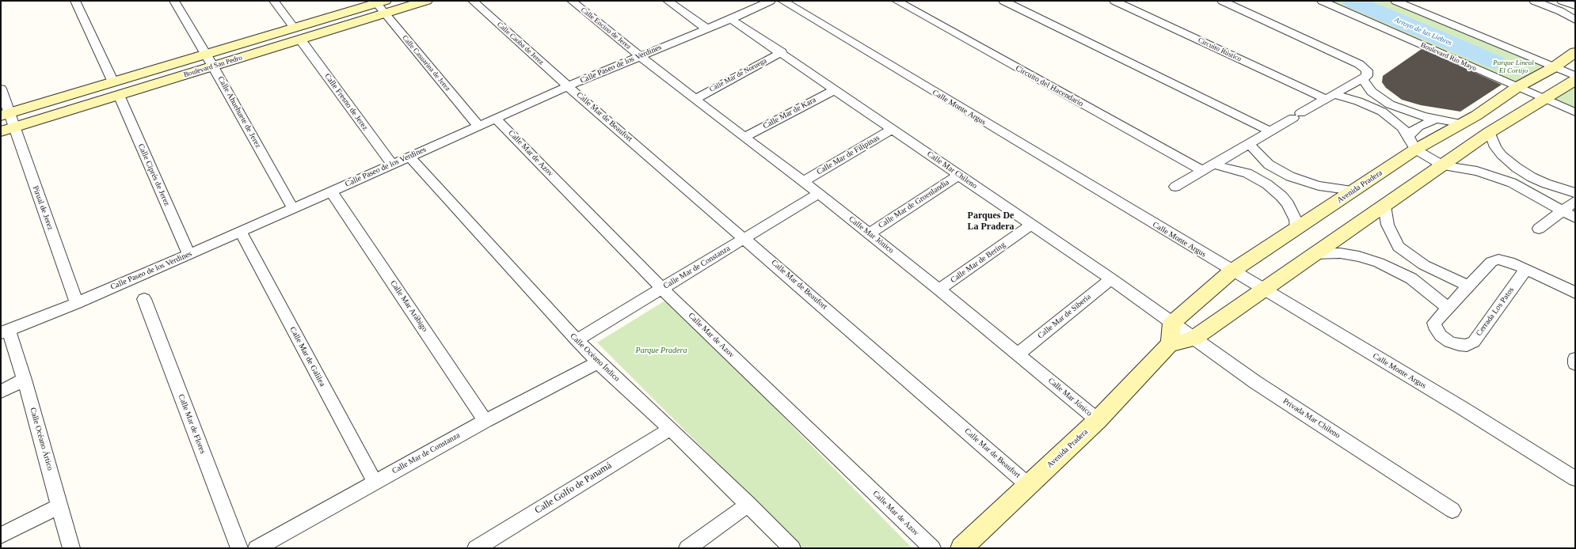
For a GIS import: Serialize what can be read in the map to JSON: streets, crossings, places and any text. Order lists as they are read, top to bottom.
{
  "streets": {
    "street": [
      "Calle Encino de Jerez",
      "Calle Caoba de Jerez",
      "Circuito Rústico",
      "Boulevard Río Mayo",
      "Calle Casuarina de Jerez",
      "Calle Paseo de los Verdines",
      "Boulevard San Pedro",
      "Calle Mar de Noruega",
      "Circuito del Hacendario",
      "Calle Fresno de Jerez",
      "Calle Monte Argus",
      "Calle Ahuehuete de Jerez",
      "Calle Mar de Kara",
      "Calle Mar de Beaufort",
      "Calle Mar de Azov",
      "Calle Mar de Filipinas",
      "Calle Mar Chileno",
      "Calle Ciprés de Jerez",
      "Avenida Pradera",
      "Calle Mar de Groenlandia",
      "Pirual de Jerez",
      "Calle Mar Jónico",
      "Calle Mar de Bering",
      "Calle Mar de Constanza",
      "Calle Mar Arábigo",
      "Cerrada Los Patos",
      "Calle Mar de Siberia",
      "Calle Mar de Galilea",
      "Calle Océano Índico",
      "Privada Mar Chileno",
      "Calle Mar de Flores",
      "Calle Océano Ártico",
      "Calle Golfo de Panamá"
    ]
  },
  "crossings": [
    ["Calle Encino de Jerez", "Calle Paseo de los Verdines"],
    ["Calle Encino de Jerez", "Calle Mar Jónico"],
    ["Calle Caoba de Jerez", "Calle Paseo de los Verdines"],
    ["Calle Caoba de Jerez", "Calle Mar de Beaufort"],
    ["Circuito Rústico", "Avenida Pradera"],
    ["Boulevard Río Mayo", "Avenida Pradera"],
    ["Calle Casuarina de Jerez", "Calle Paseo de los Verdines"],
    ["Calle Casuarina de Jerez", "Boulevard San Pedro"],
    ["Calle Paseo de los Verdines", "Calle Fresno de Jerez"],
    ["Calle Paseo de los Verdines", "Calle Ahuehuete de Jerez"],
    ["Calle Paseo de los Verdines", "Calle Mar de Beaufort"],
    ["Calle Paseo de los Verdines", "Calle Mar de Azov"],
    ["Calle Paseo de los Verdines", "Calle Mar Chileno"],
    ["Calle Paseo de los Verdines", "Calle Ciprés de Jerez"],
    ["Calle Paseo de los Verdines", "Pirual de Jerez"],
    ["Calle Paseo de los Verdines", "Calle Mar Jónico"],
    ["Calle Paseo de los Verdines", "Calle Mar Arábigo"],
    ["Calle Paseo de los Verdines", "Calle Mar de Galilea"],
    ["Calle Paseo de los Verdines", "Calle Océano Índico"],
    ["Calle Paseo de los Verdines", "Calle Océano Ártico"],
    ["Boulevard San Pedro", "Calle Fresno de Jerez"],
    ["Boulevard San Pedro", "Calle Ahuehuete de Jerez"],
    ["Boulevard San Pedro", "Calle Ciprés de Jerez"],
    ["Boulevard San Pedro", "Pirual de Jerez"],
    ["Calle Mar de Noruega", "Calle Mar Chileno"],
    ["Calle Mar de Noruega", "Calle Mar Jónico"],
    ["Calle Monte Argus", "Avenida Pradera"],
    ["Calle Mar de Kara", "Calle Mar Chileno"],
    ["Calle Mar de Kara", "Calle Mar Jónico"],
    ["Calle Mar de Beaufort", "Avenida Pradera"],
    ["Calle Mar de Beaufort", "Calle Mar de Constanza"],
    ["Calle Mar de Azov", "Calle Mar de Constanza"],
    ["Calle Mar de Filipinas", "Calle Mar Chileno"],
    ["Calle Mar de Filipinas", "Calle Mar Jónico"],
    ["Calle Mar Chileno", "Avenida Pradera"],
    ["Calle Mar Chileno", "Calle Mar de Groenlandia"],
    ["Calle Mar Chileno", "Calle Mar de Bering"],
    ["Calle Mar Chileno", "Calle Mar de Siberia"],
    ["Calle Mar Chileno", "Privada Mar Chileno"],
    ["Avenida Pradera", "Calle Mar Jónico"],
    ["Avenida Pradera", "Privada Mar Chileno"],
    ["Calle Mar de Groenlandia", "Calle Mar Jónico"],
    ["Calle Mar Jónico", "Calle Mar de Bering"],
    ["Calle Mar Jónico", "Calle Mar de Constanza"],
    ["Calle Mar Jónico", "Calle Mar de Siberia"],
    ["Calle Mar de Constanza", "Calle Mar Arábigo"],
    ["Calle Mar de Constanza", "Calle Mar de Galilea"],
    ["Calle Mar de Constanza", "Calle Océano Índico"],
    ["Calle Océano Índico", "Calle Golfo de Panamá"]
  ],
  "districts": ["Parques De La Pradera"],
  "water": ["Arroyo de las Liebres"],
  "parks": ["Parque Lineal El Cortijo", "Parque Pradera"]
}
